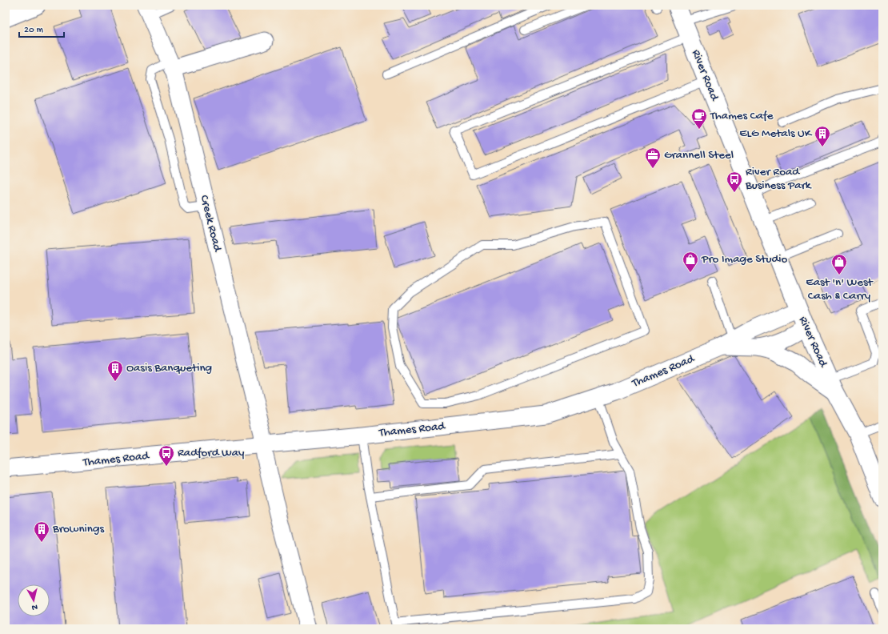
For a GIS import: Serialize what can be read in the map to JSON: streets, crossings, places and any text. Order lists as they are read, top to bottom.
{
  "streets": {
    "street": ["River Road", "Creek Road", "Thames Road"]
  },
  "crossings": [
    ["River Road", "Thames Road"],
    ["Creek Road", "Thames Road"]
  ],
  "places": {
    "cafe": ["Thames Cafe"],
    "building": ["ELG Metals UK", "Oasis Banqueting", "Brownings"],
    "office": ["Grannell Steel"],
    "bus stop": ["River Road Business Park", "Radford Way"],
    "shop": ["Pro Image Studio", "East 'n' West Cash & Carry"]
  },
  "scale_bar": "20 m",
  "north": "bottom"
}
